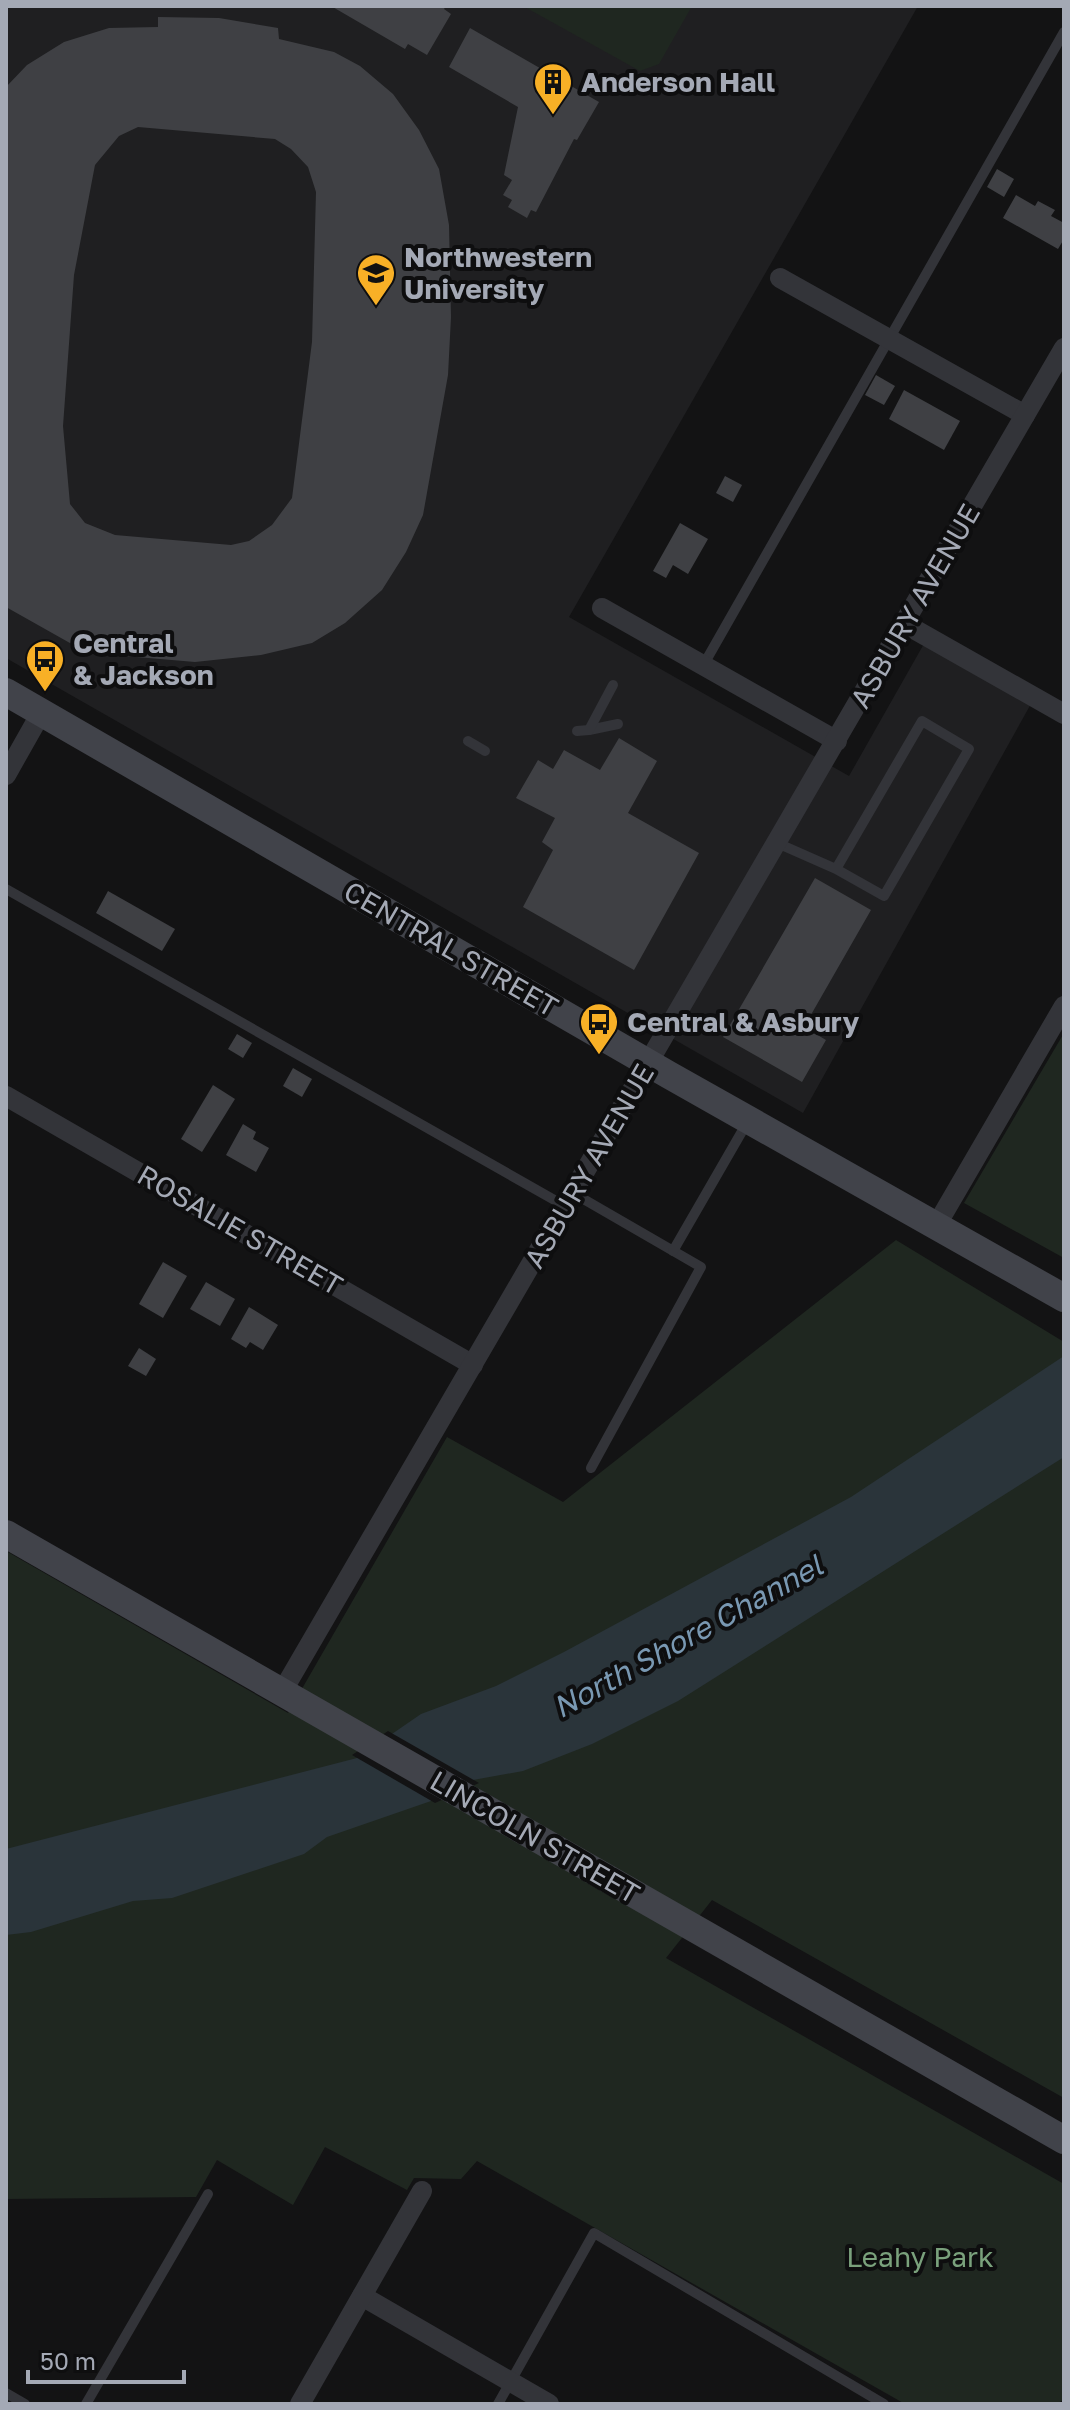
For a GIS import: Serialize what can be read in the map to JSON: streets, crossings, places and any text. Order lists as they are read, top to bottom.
{
  "streets": {
    "main road": ["CENTRAL STREET", "LINCOLN STREET"],
    "street": ["ASBURY AVENUE", "ROSALIE STREET"]
  },
  "crossings": [
    ["ASBURY AVENUE", "CENTRAL STREET"],
    ["ASBURY AVENUE", "ROSALIE STREET"],
    ["ASBURY AVENUE", "LINCOLN STREET"]
  ],
  "water": ["North Shore Channel"],
  "parks": ["Leahy Park"],
  "places": {
    "building": ["Anderson Hall"],
    "school or university": ["Northwestern University"],
    "bus stop": ["Central & Jackson", "Central & Asbury"]
  },
  "scale_bar": "50 m"
}
